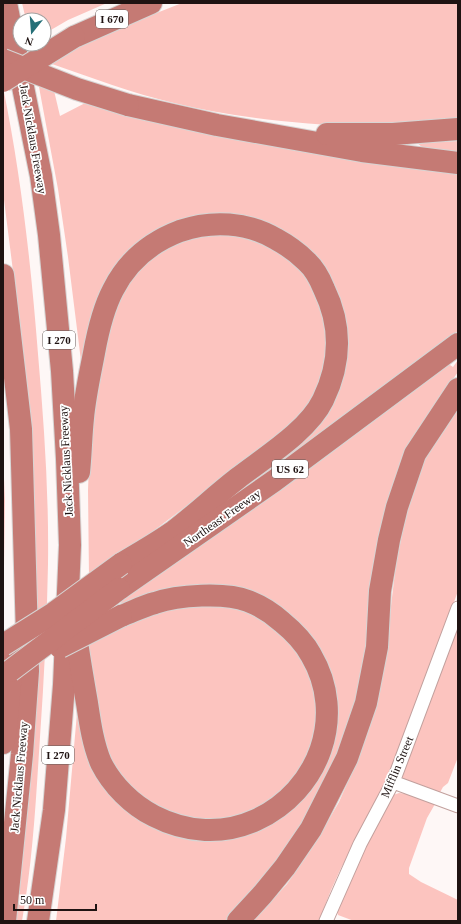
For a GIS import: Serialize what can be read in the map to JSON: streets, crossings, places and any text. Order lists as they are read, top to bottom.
{
  "streets": {
    "highway": [
      "I 670",
      "Jack Nicklaus Freeway",
      "I 270",
      "US 62",
      "Northeast Freeway"
    ],
    "street": ["Mifflin Street"]
  },
  "scale_bar": "50 m",
  "north": "bottom"
}
